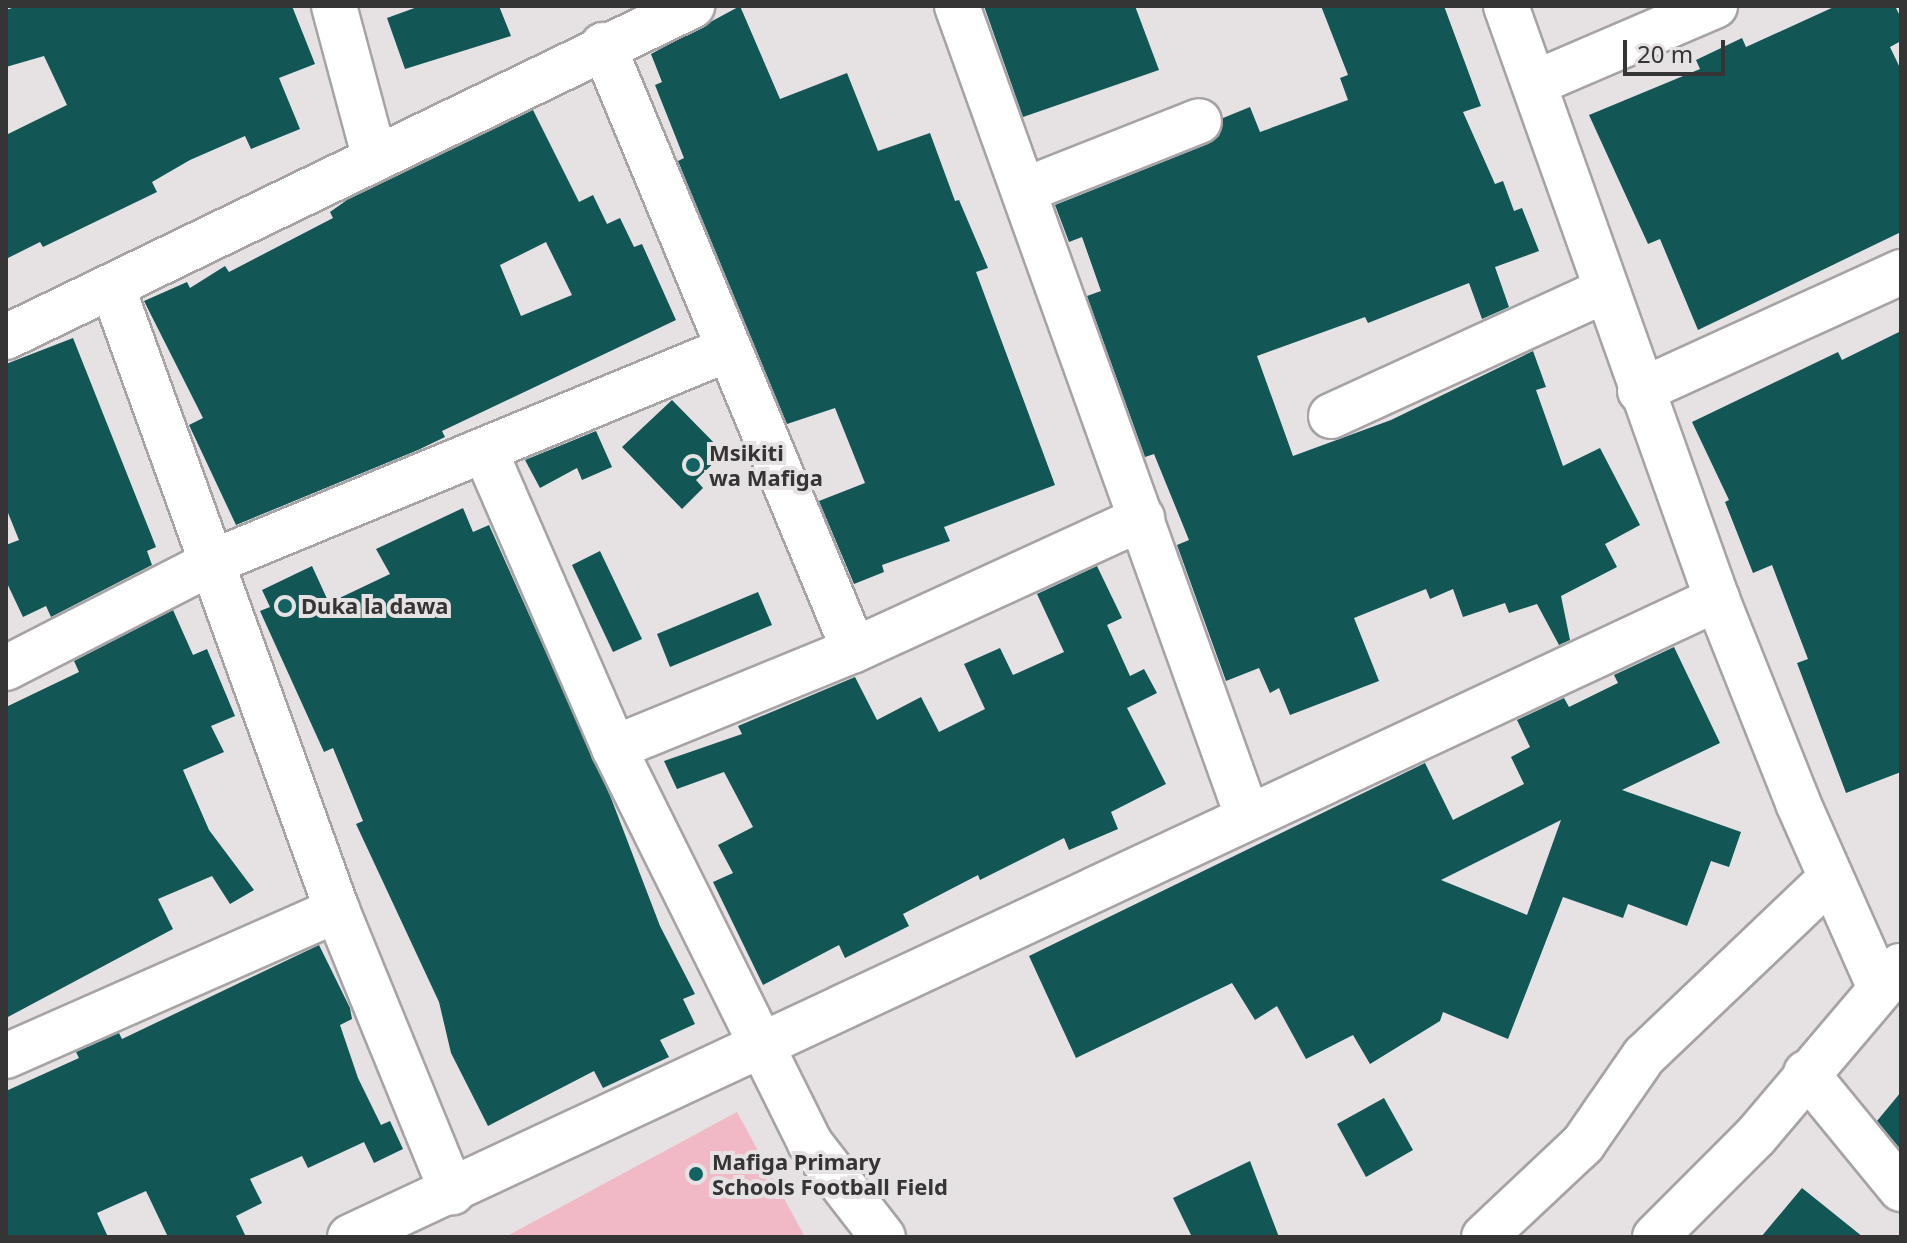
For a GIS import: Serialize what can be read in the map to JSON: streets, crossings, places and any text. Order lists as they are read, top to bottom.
{
  "places": ["Msikiti wa Mafiga", "Duka la dawa", "Mafiga Primary Schools Football Field"],
  "scale_bar": "20 m"
}
